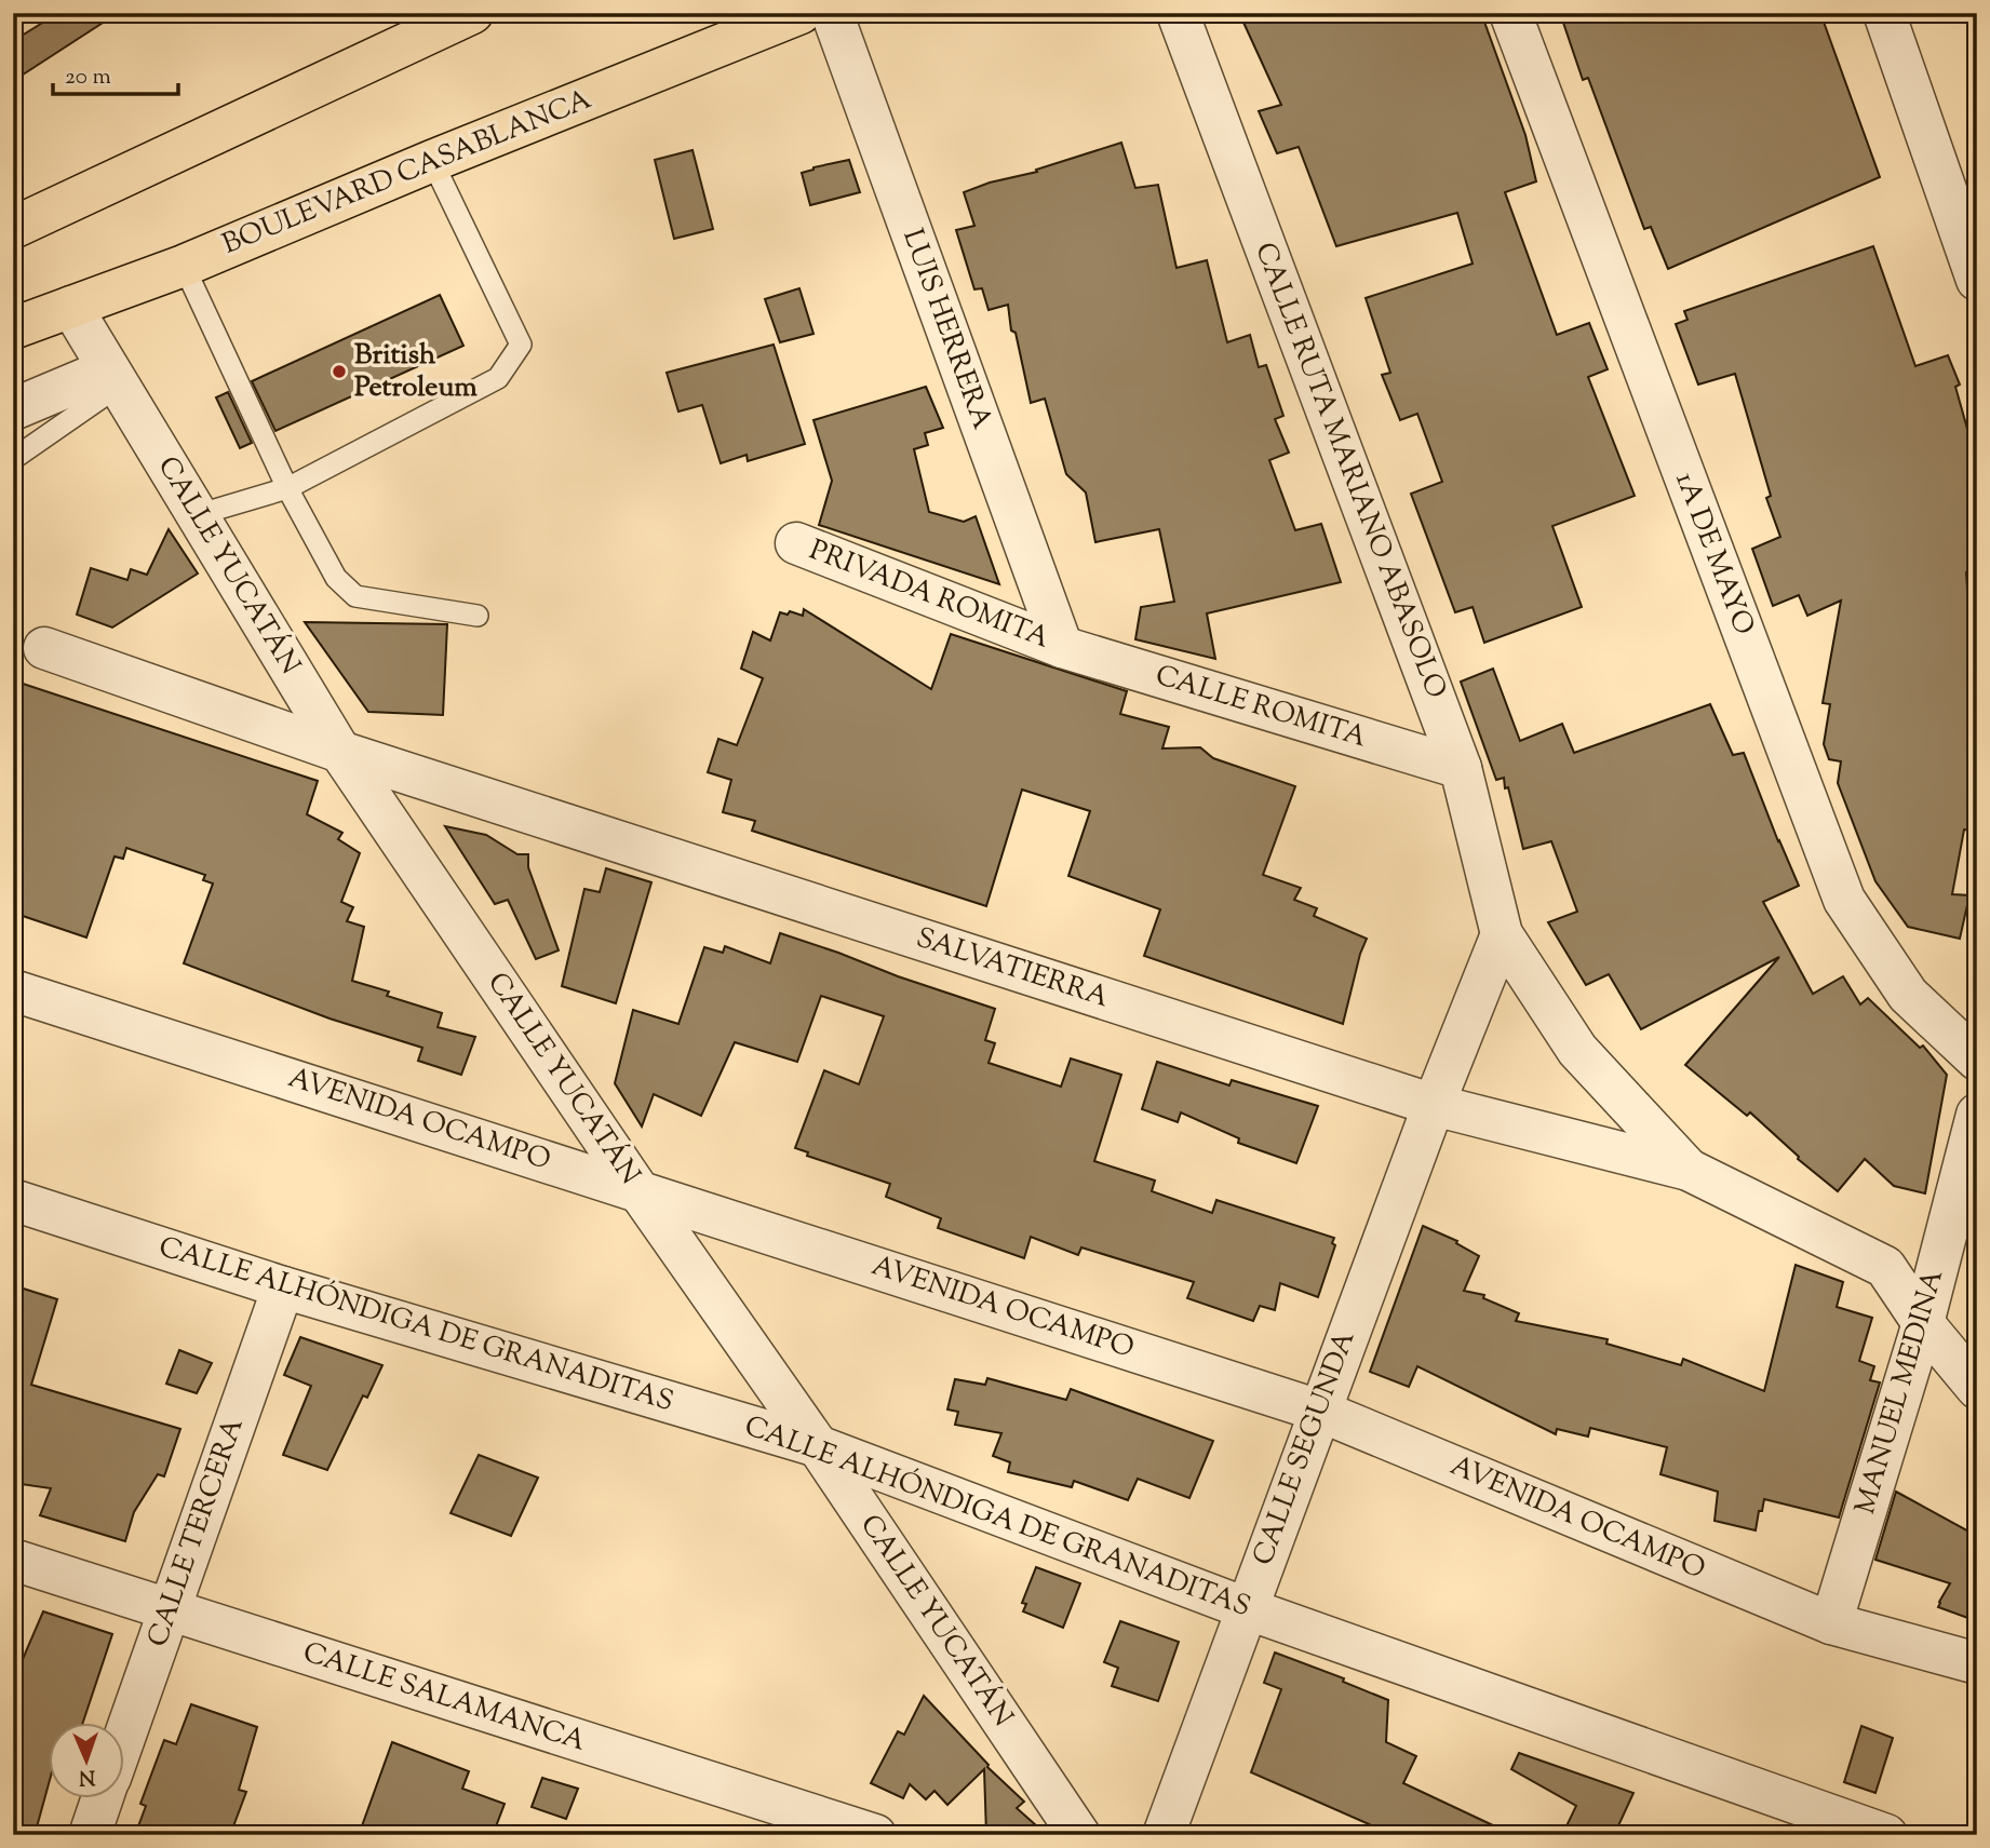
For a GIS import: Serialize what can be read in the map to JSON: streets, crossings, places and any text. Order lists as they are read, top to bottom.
{
  "streets": {
    "main road": ["BOULEVARD CASABLANCA"],
    "street": [
      "LUIS HERRERA",
      "CALLE RUTA MARIANO ABASOLO",
      "1A DE MAYO",
      "CALLE YUCATÁN",
      "PRIVADA ROMITA",
      "CALLE ROMITA",
      "SALVATIERRA",
      "AVENIDA OCAMPO",
      "CALLE ALHÓNDIGA DE GRANADITAS",
      "MANUEL MEDINA",
      "CALLE SEGUNDA",
      "CALLE TERCERA",
      "CALLE SALAMANCA"
    ]
  },
  "crossings": [
    ["BOULEVARD CASABLANCA", "CALLE YUCATÁN"],
    ["LUIS HERRERA", "PRIVADA ROMITA"],
    ["LUIS HERRERA", "CALLE ROMITA"],
    ["CALLE RUTA MARIANO ABASOLO", "CALLE ROMITA"],
    ["CALLE RUTA MARIANO ABASOLO", "SALVATIERRA"],
    ["CALLE YUCATÁN", "SALVATIERRA"],
    ["CALLE YUCATÁN", "AVENIDA OCAMPO"],
    ["CALLE YUCATÁN", "CALLE ALHÓNDIGA DE GRANADITAS"],
    ["PRIVADA ROMITA", "CALLE ROMITA"],
    ["SALVATIERRA", "CALLE SEGUNDA"],
    ["AVENIDA OCAMPO", "MANUEL MEDINA"],
    ["AVENIDA OCAMPO", "CALLE SEGUNDA"],
    ["CALLE ALHÓNDIGA DE GRANADITAS", "CALLE SEGUNDA"],
    ["CALLE ALHÓNDIGA DE GRANADITAS", "CALLE TERCERA"],
    ["CALLE TERCERA", "CALLE SALAMANCA"]
  ],
  "places": ["British Petroleum"],
  "scale_bar": "20 m",
  "north": "bottom"
}
